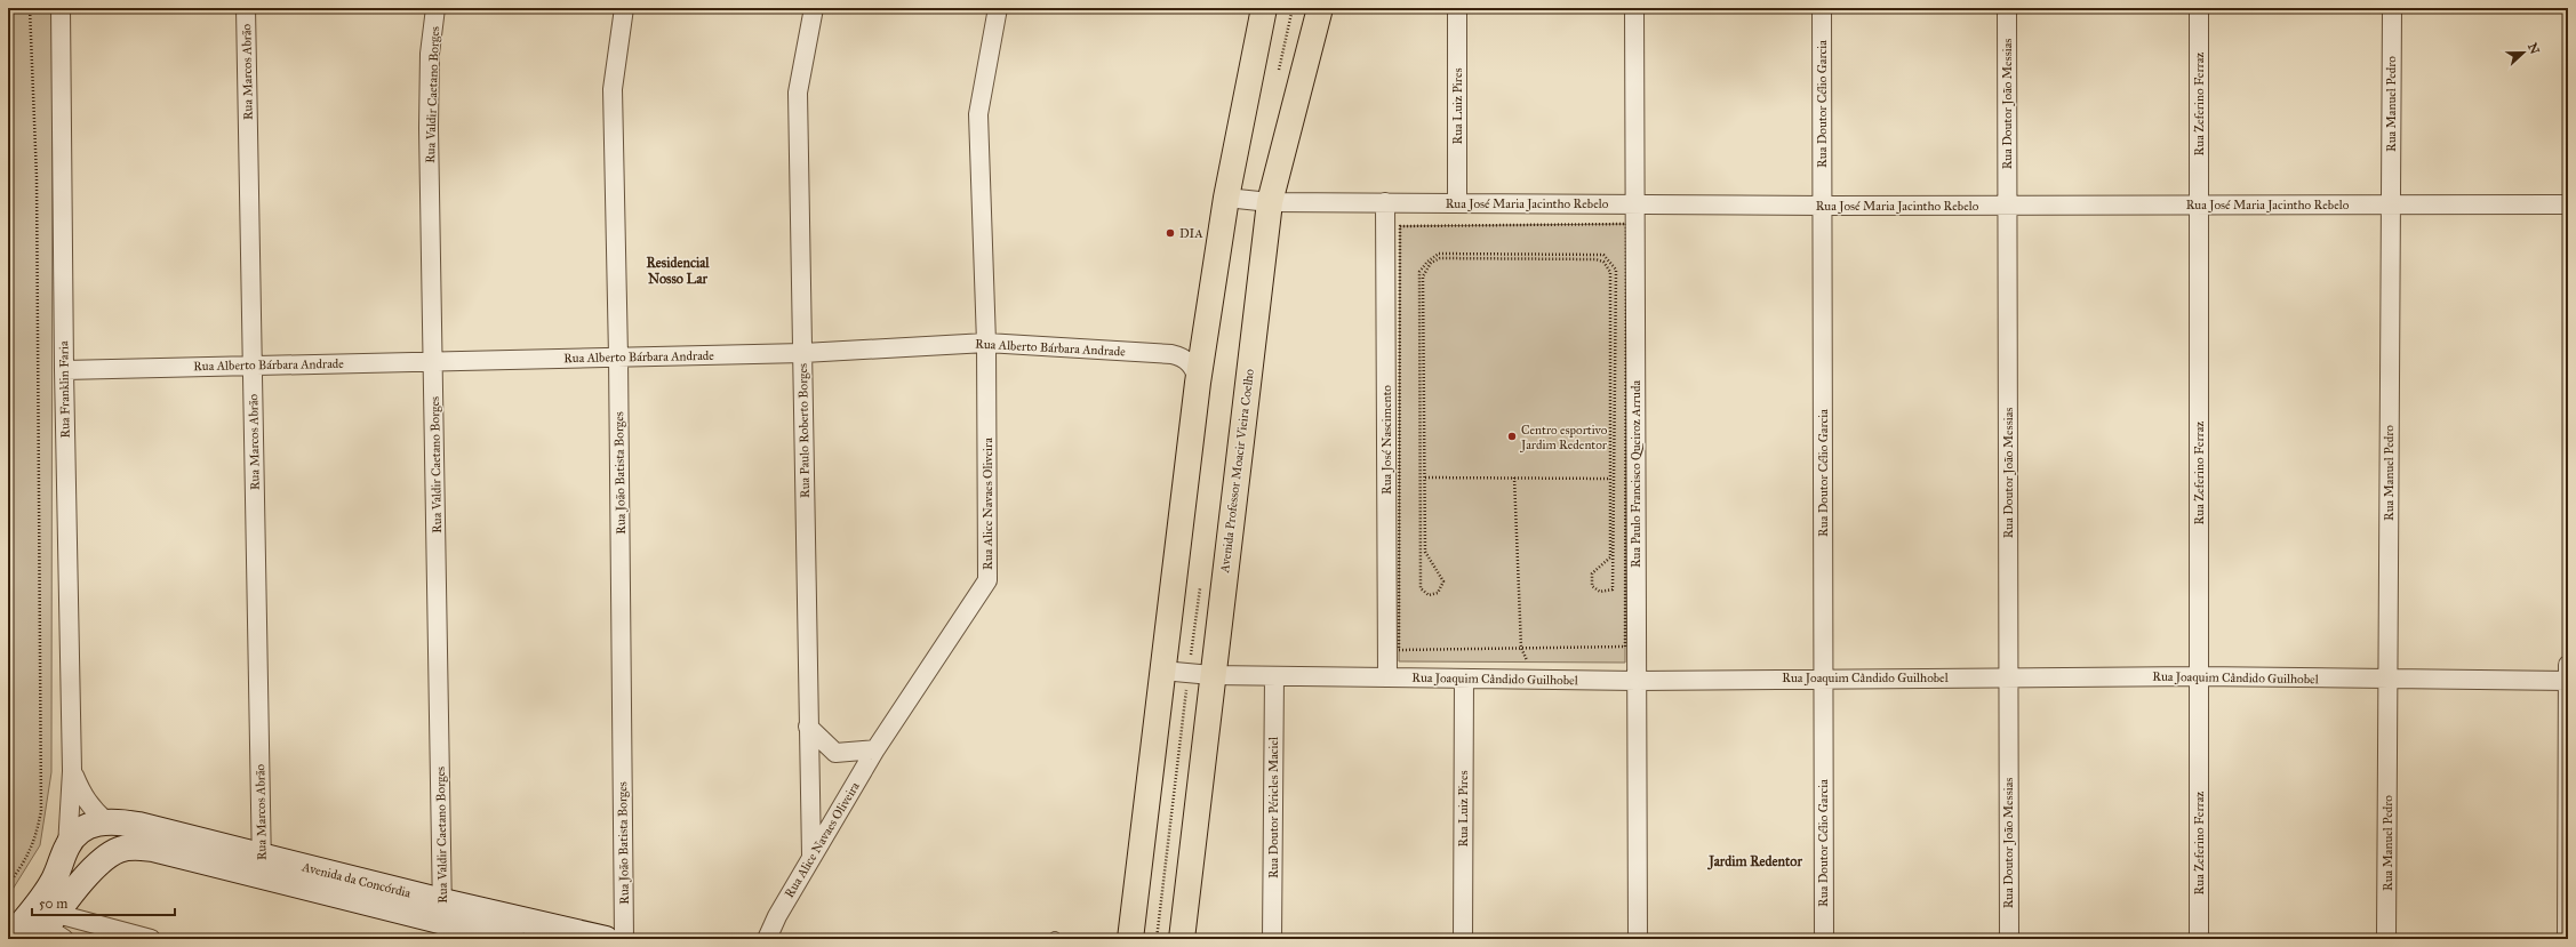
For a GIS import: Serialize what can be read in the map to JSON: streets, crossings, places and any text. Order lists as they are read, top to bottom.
{
  "streets": {
    "main road": ["Avenida Professor Moacir Vieira Coelho"],
    "street": [
      "Rua Marcos Abrão",
      "Rua Valdir Caetano Borges",
      "Rua Doutor Célio Garcia",
      "Rua Doutor João Messias",
      "Rua Zeferino Ferraz",
      "Rua Manuel Pedro",
      "Rua Luiz Pires",
      "Rua José Maria Jacintho Rebelo",
      "Rua Alberto Bárbara Andrade",
      "Rua Franklin Faria",
      "Rua Paulo Roberto Borges",
      "Rua José Nascimento",
      "Rua João Batista Borges",
      "Rua Paulo Francisco Queiroz Arruda",
      "Rua Alice Navaes Oliveira",
      "Rua Joaquim Cândido Guilhobel",
      "Rua Doutor Péricles Maciel",
      "Avenida da Concórdia"
    ]
  },
  "crossings": [
    ["Rua Marcos Abrão", "Rua Alberto Bárbara Andrade"],
    ["Rua Marcos Abrão", "Avenida da Concórdia"],
    ["Rua Valdir Caetano Borges", "Rua Alberto Bárbara Andrade"],
    ["Rua Valdir Caetano Borges", "Avenida da Concórdia"],
    ["Rua Doutor Célio Garcia", "Rua José Maria Jacintho Rebelo"],
    ["Rua Doutor Célio Garcia", "Rua Joaquim Cândido Guilhobel"],
    ["Rua Doutor João Messias", "Rua José Maria Jacintho Rebelo"],
    ["Rua Doutor João Messias", "Rua Joaquim Cândido Guilhobel"],
    ["Rua Zeferino Ferraz", "Rua José Maria Jacintho Rebelo"],
    ["Rua Zeferino Ferraz", "Rua Joaquim Cândido Guilhobel"],
    ["Rua Manuel Pedro", "Rua José Maria Jacintho Rebelo"],
    ["Rua Manuel Pedro", "Rua Joaquim Cândido Guilhobel"],
    ["Rua Luiz Pires", "Rua José Maria Jacintho Rebelo"],
    ["Rua Luiz Pires", "Rua Joaquim Cândido Guilhobel"],
    ["Rua José Maria Jacintho Rebelo", "Rua José Nascimento"],
    ["Rua José Maria Jacintho Rebelo", "Avenida Professor Moacir Vieira Coelho"],
    ["Rua José Maria Jacintho Rebelo", "Rua Paulo Francisco Queiroz Arruda"],
    ["Rua Alberto Bárbara Andrade", "Rua Franklin Faria"],
    ["Rua Alberto Bárbara Andrade", "Rua Paulo Roberto Borges"],
    ["Rua Alberto Bárbara Andrade", "Rua João Batista Borges"],
    ["Rua Alberto Bárbara Andrade", "Rua Alice Navaes Oliveira"],
    ["Rua Franklin Faria", "Avenida da Concórdia"],
    ["Rua Paulo Roberto Borges", "Rua Alice Navaes Oliveira"],
    ["Rua José Nascimento", "Rua Joaquim Cândido Guilhobel"],
    ["Avenida Professor Moacir Vieira Coelho", "Rua Joaquim Cândido Guilhobel"],
    ["Rua Paulo Francisco Queiroz Arruda", "Rua Joaquim Cândido Guilhobel"],
    ["Rua Joaquim Cândido Guilhobel", "Rua Doutor Péricles Maciel"]
  ],
  "districts": ["Residencial Nosso Lar", "Jardim Redentor"],
  "places": ["DIA", "Centro esportivo Jardim Redentor"],
  "scale_bar": "50 m",
  "north": "right"
}
